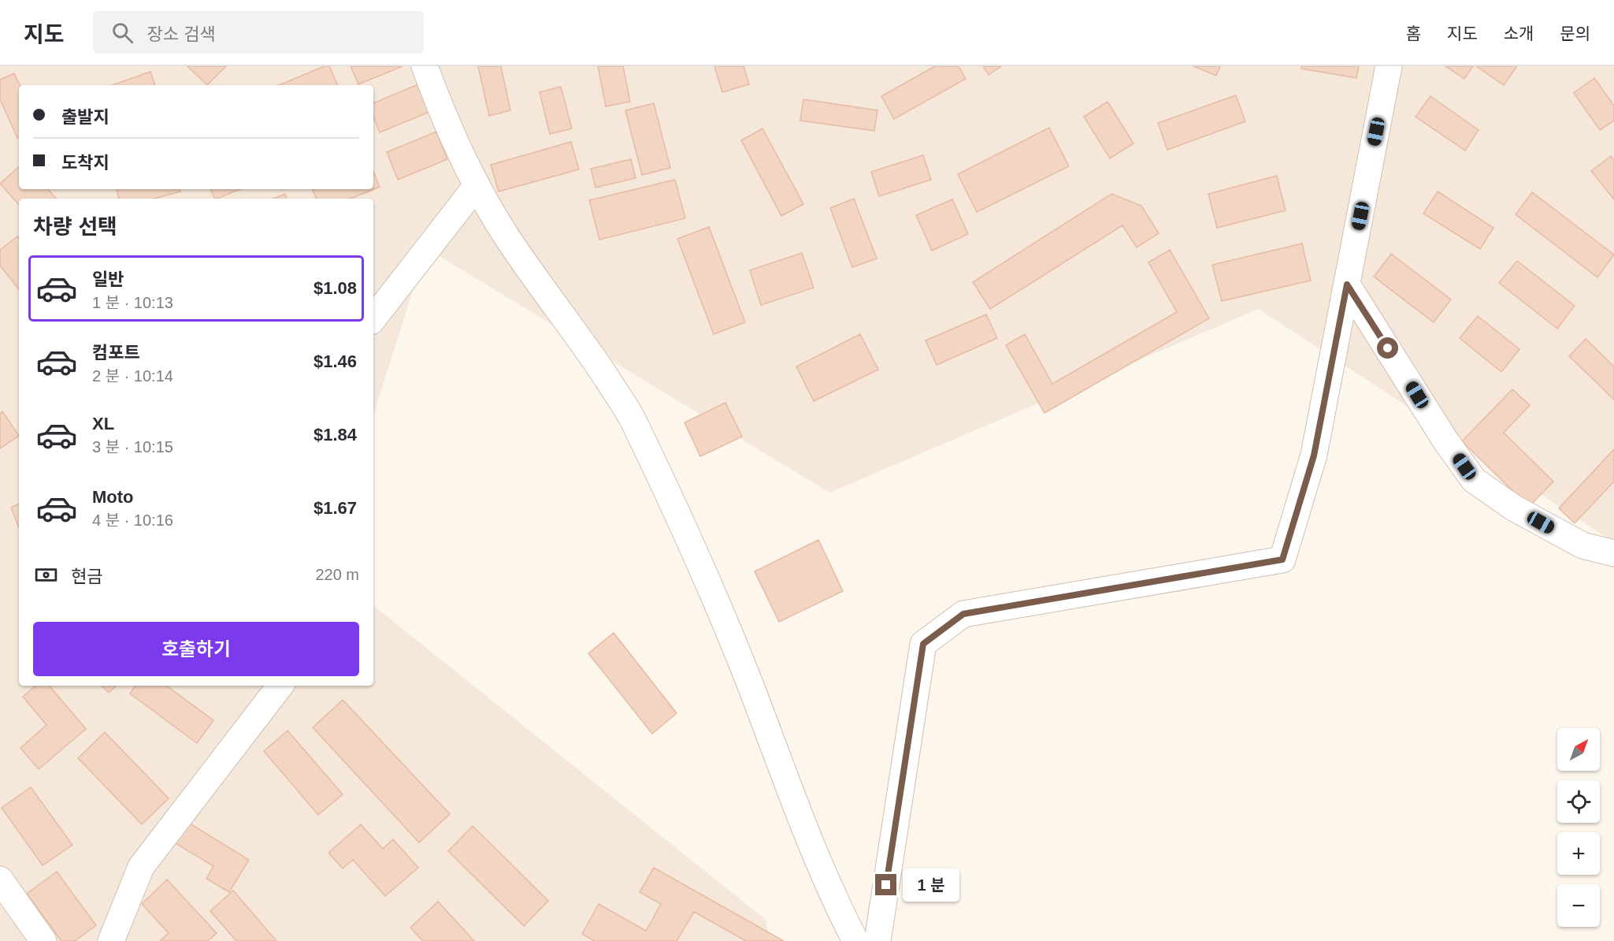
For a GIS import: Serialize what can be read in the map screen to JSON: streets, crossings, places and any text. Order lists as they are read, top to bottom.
{
  "north": "top right",
  "page": {
    "header": "지도",
    "search": "장소 검색",
    "nav": [
      "홈",
      "지도",
      "소개",
      "문의"
    ],
    "banner": ["출발지", "도착지"],
    "heading": "차량 선택",
    "list": [
      {
        "name": "일반",
        "note": "1 분 · 10:13",
        "value": "$1.08"
      },
      {
        "name": "컴포트",
        "note": "2 분 · 10:14",
        "value": "$1.46"
      },
      {
        "name": "XL",
        "note": "3 분 · 10:15",
        "value": "$1.84"
      },
      {
        "name": "Moto",
        "note": "4 분 · 10:16",
        "value": "$1.67"
      }
    ],
    "pay": ["현금", "220 m"],
    "buttons": "호출하기",
    "map_buttons": ["+", "−"],
    "bubble": "1 분"
  }
}
